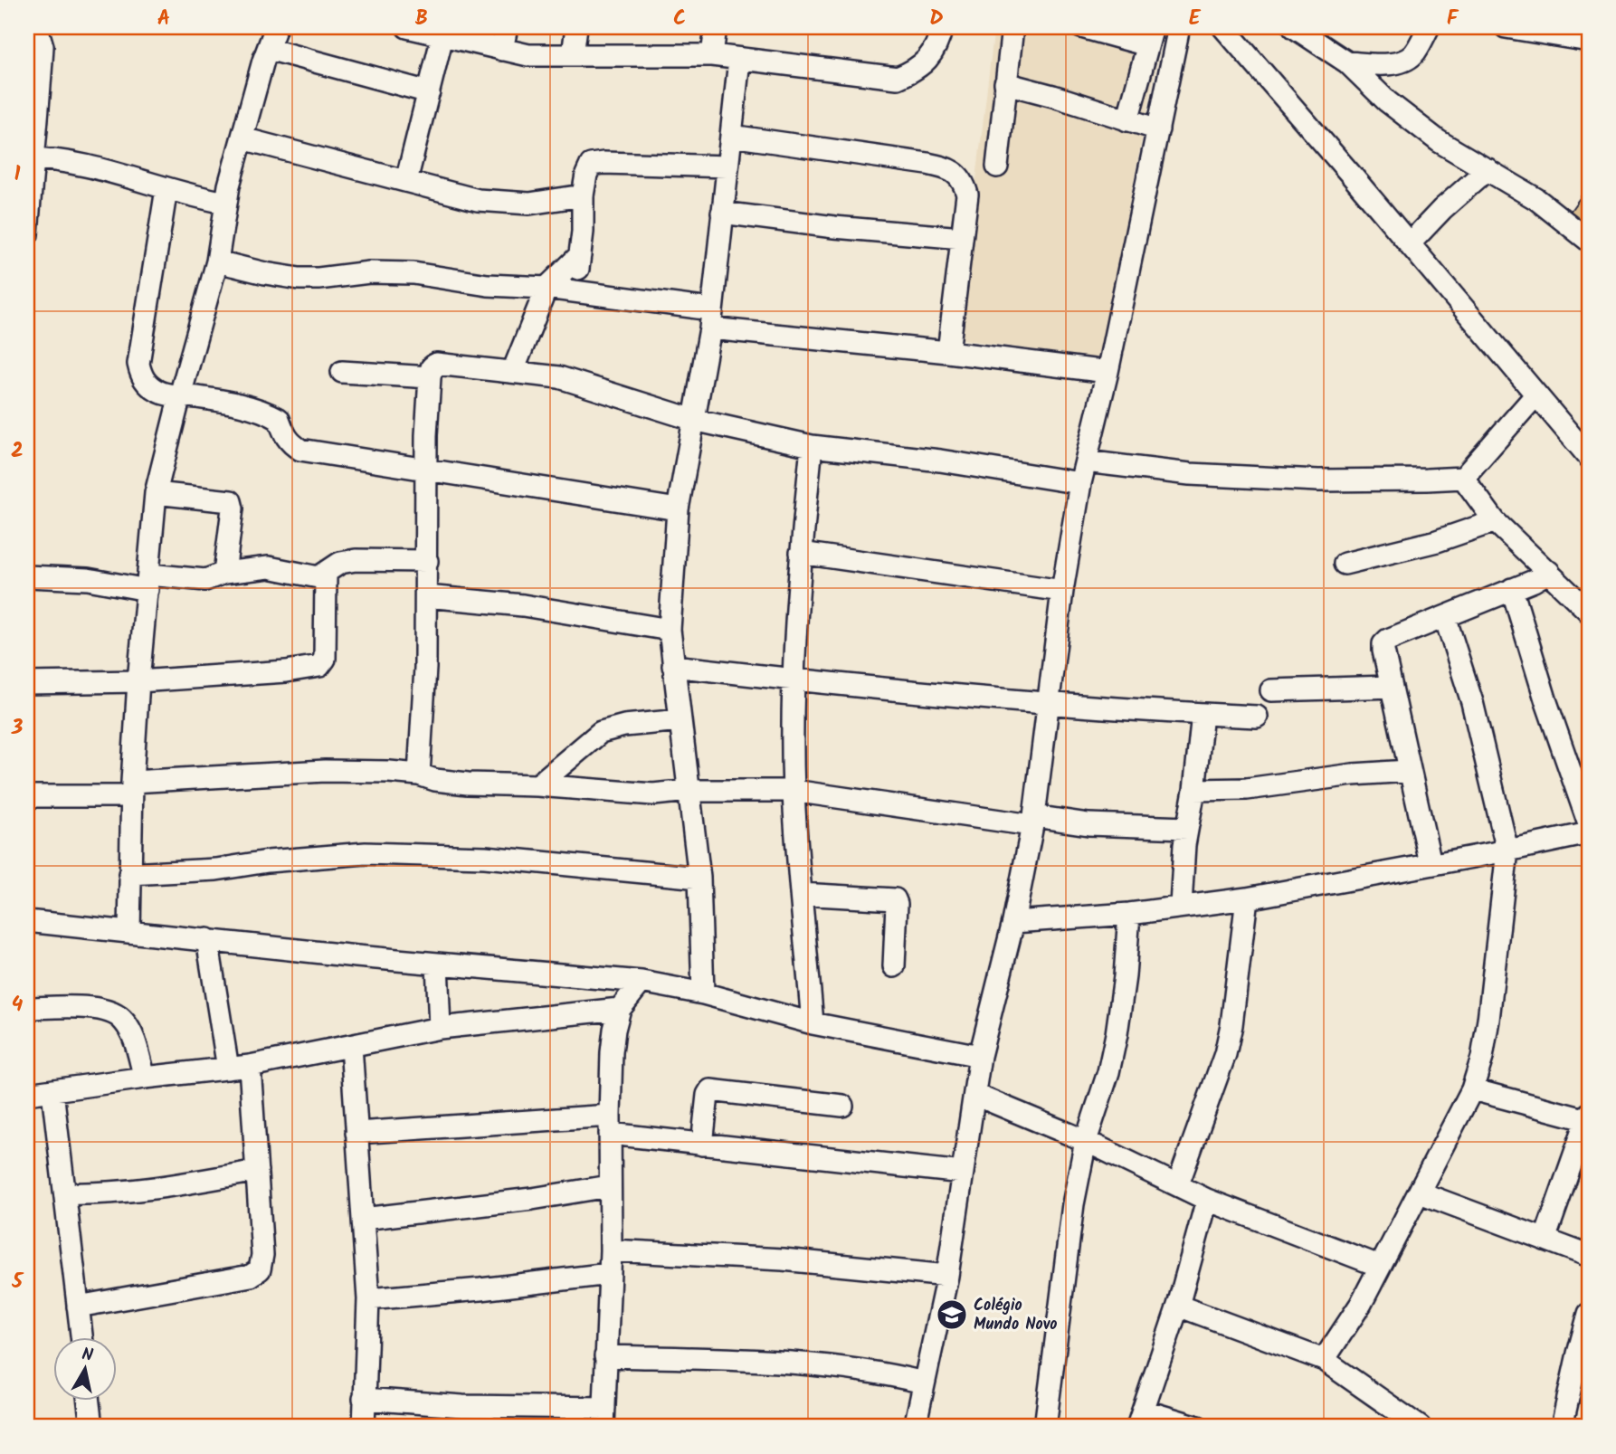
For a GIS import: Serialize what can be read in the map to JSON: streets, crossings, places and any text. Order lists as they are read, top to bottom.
{
  "places": {
    "school or university": ["Colégio Mundo Novo"]
  },
  "north": "top",
  "grid": {
    "columns": [
      "A",
      "B",
      "C",
      "D",
      "E",
      "F"
    ],
    "rows": [
      "1",
      "2",
      "3",
      "4",
      "5"
    ]
  }
}
